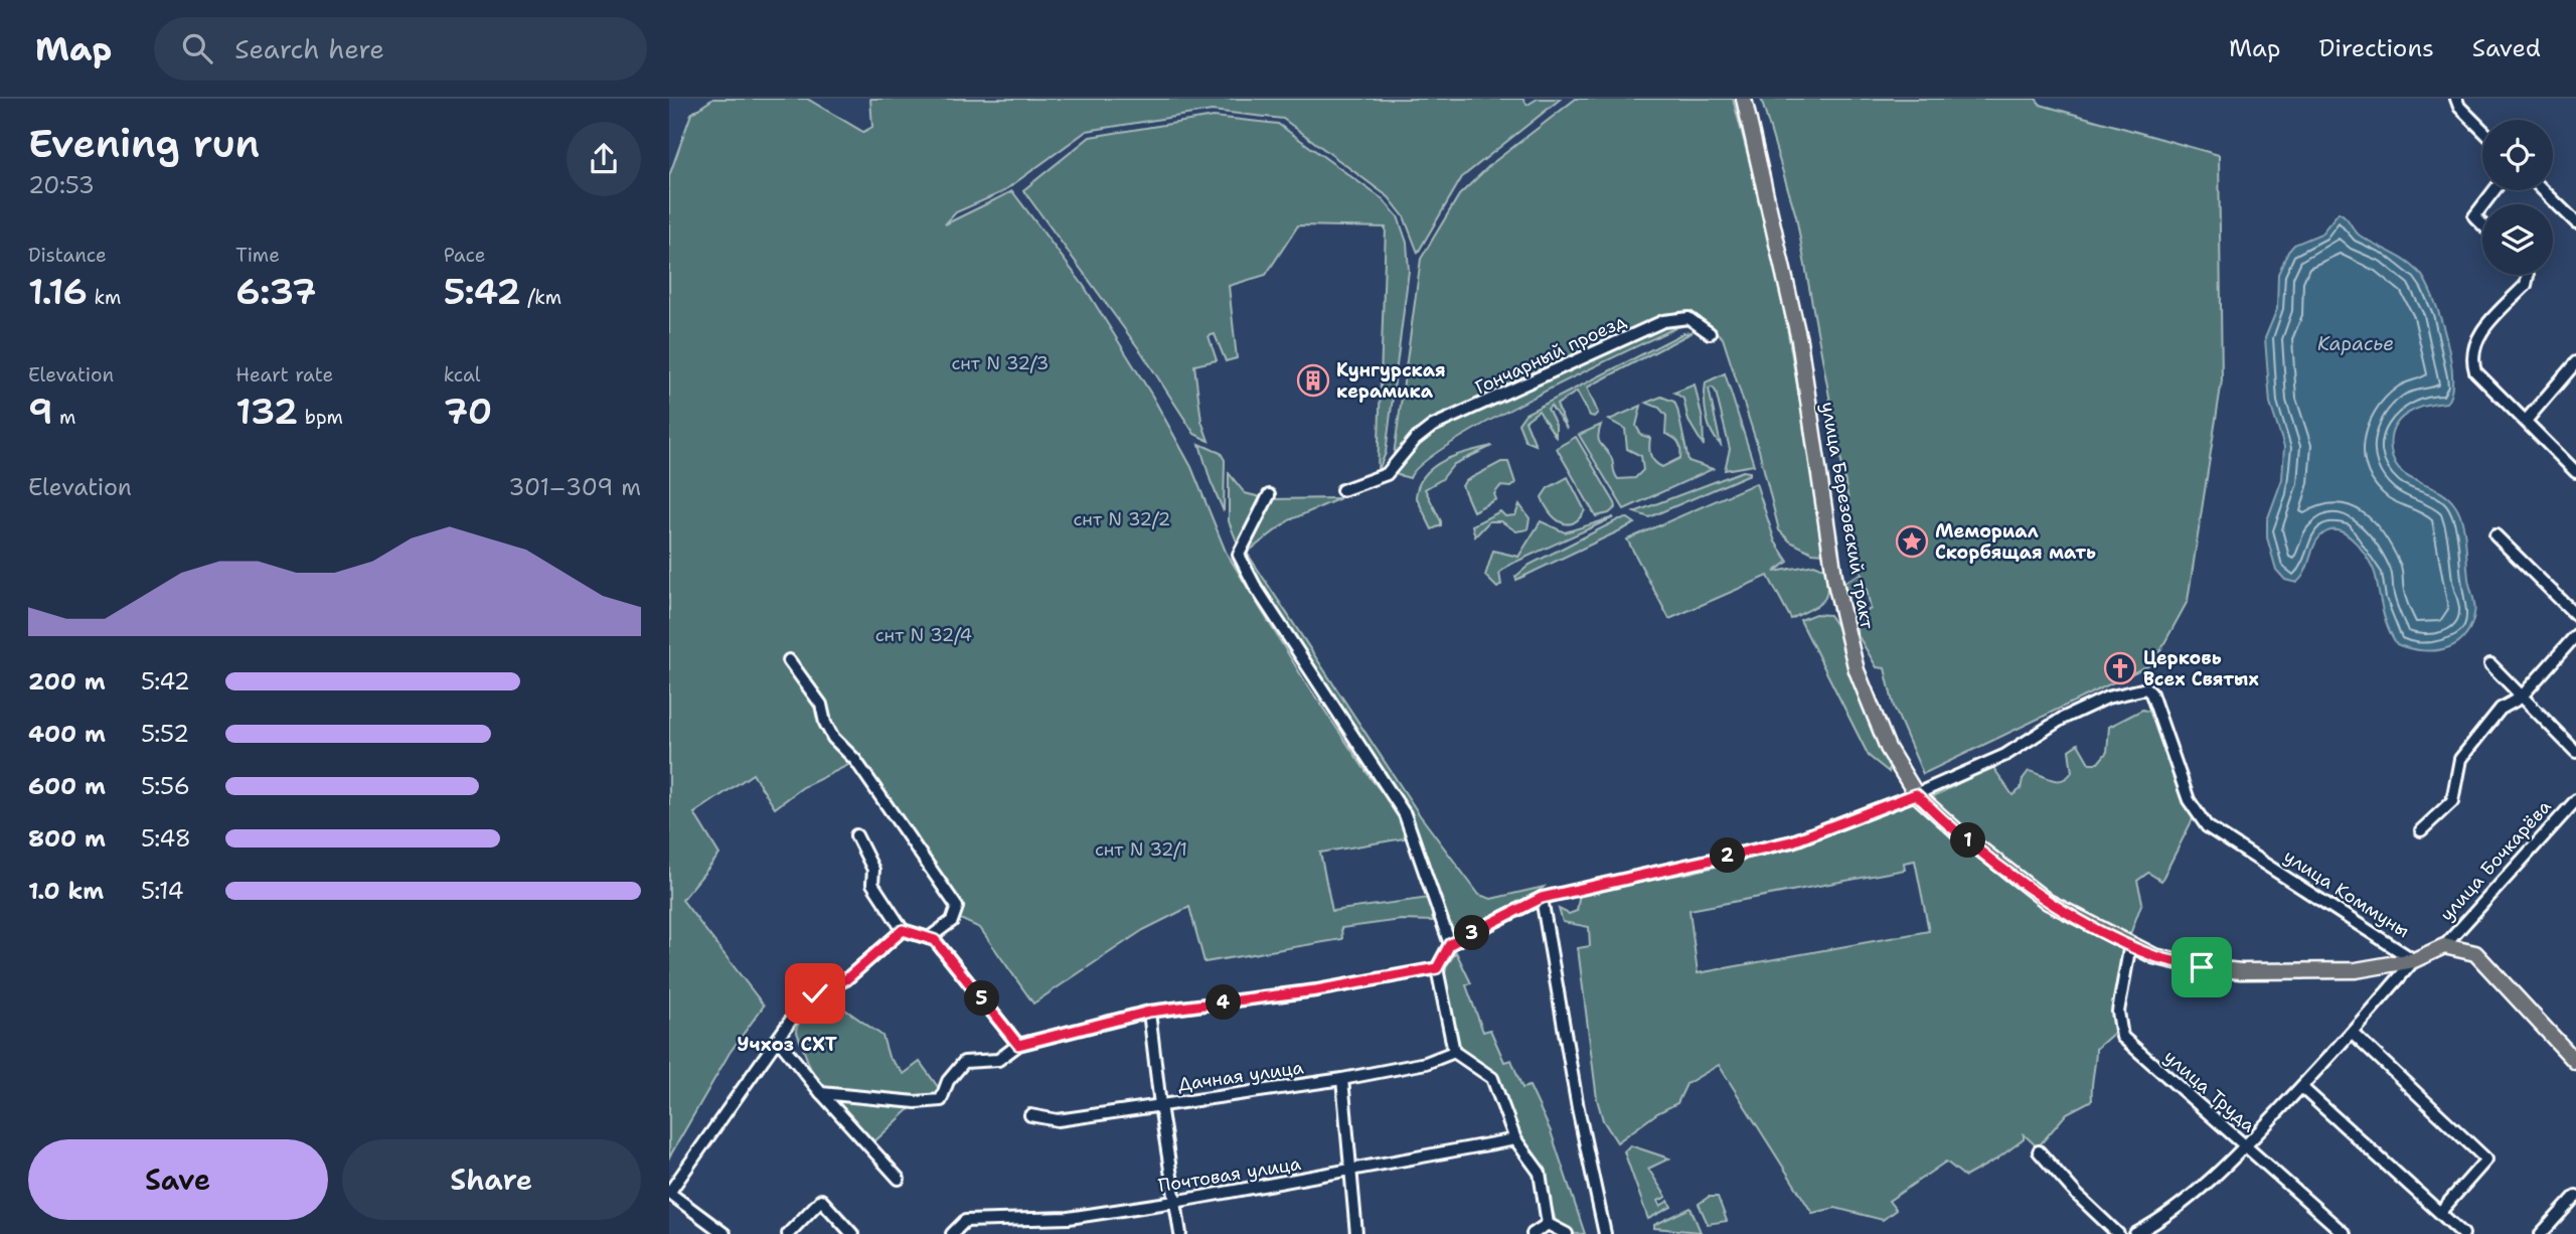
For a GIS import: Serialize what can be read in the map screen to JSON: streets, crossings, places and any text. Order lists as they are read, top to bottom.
{
  "streets": {
    "main road": ["улица Березовский тракт", "улица Бочкарёва", "улица Коммуны"],
    "street": [
      "Гончарный проезд",
      "Дачная улица",
      "улица Труда",
      "Почтовая улица"
    ]
  },
  "crossings": [
    ["улица Березовский тракт", "улица Коммуны"],
    ["улица Березовский тракт", "улица Труда"],
    ["улица Бочкарёва", "улица Коммуны"],
    ["улица Бочкарёва", "улица Труда"],
    ["улица Коммуны", "улица Труда"]
  ],
  "districts": ["Учхоз СХТ"],
  "water": ["Карасье"],
  "parks": [
    "снт N 32/3",
    "снт N 32/2",
    "снт N 32/4",
    "снт N 32/1"
  ],
  "places": {
    "building": ["Кунгурская керамика"],
    "place": ["Мемориал Скорбящая мать"],
    "church": ["Церковь Всех Святых"]
  },
  "page": {
    "header": "Map",
    "search": "Search here",
    "nav": ["Map", "Directions", "Saved"],
    "heading": ["Evening run", "20:53"],
    "stats": [
      ["Distance", "1.16 km"],
      ["Time", "6:37"],
      ["Pace", "5:42 /km"],
      ["Elevation", "9 m"],
      ["Heart rate", "132 bpm"],
      ["kcal", "70"]
    ],
    "chart": ["Elevation", "301–309 m"],
    "list": [
      {
        "name": "200 m",
        "note": "5:42"
      },
      {
        "name": "400 m",
        "note": "5:52"
      },
      {
        "name": "600 m",
        "note": "5:56"
      },
      {
        "name": "800 m",
        "note": "5:48"
      },
      {
        "name": "1.0 km",
        "note": "5:14"
      }
    ],
    "pins": [
      "1",
      "2",
      "3",
      "5",
      "4"
    ],
    "buttons": ["Save", "Share"]
  }
}
